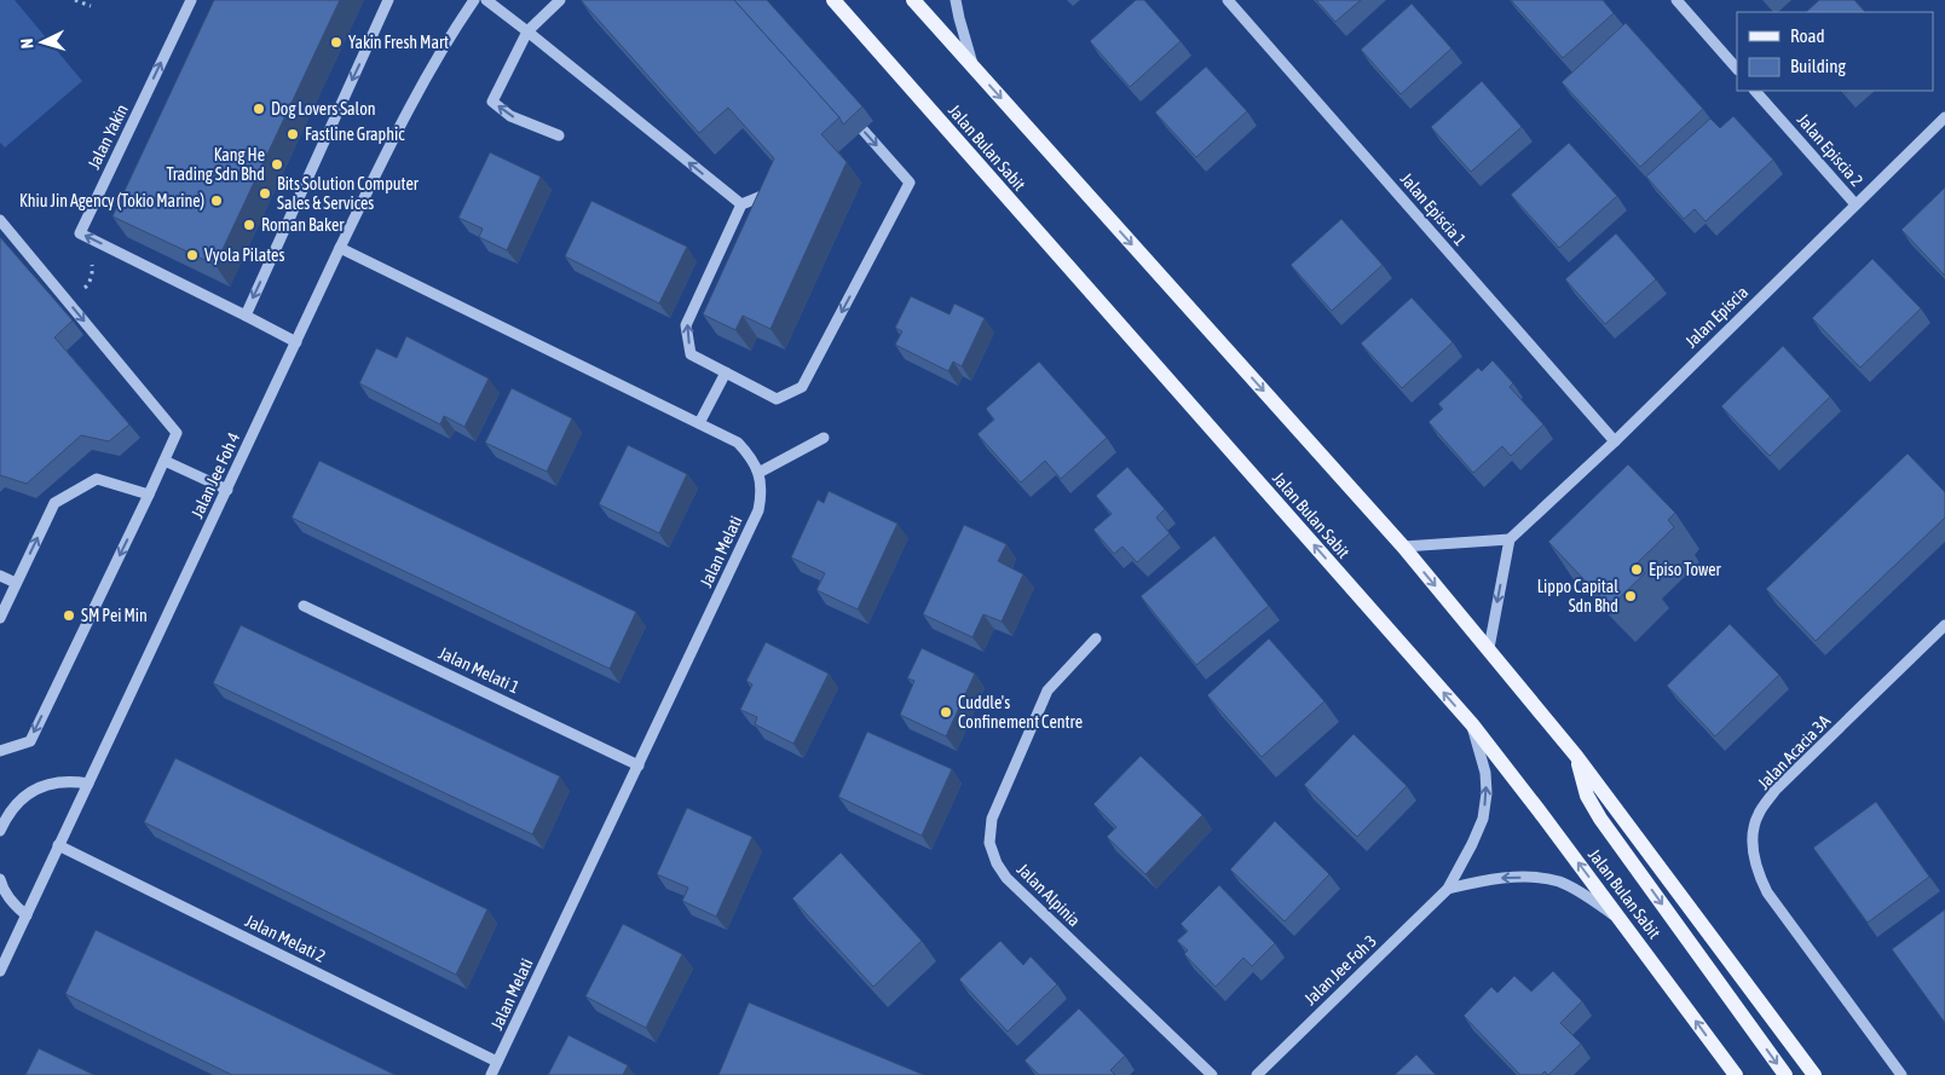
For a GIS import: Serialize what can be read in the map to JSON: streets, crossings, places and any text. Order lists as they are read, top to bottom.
{
  "streets": {
    "main road": ["Jalan Bulan Sabit"],
    "street": [
      "Jalan Yakin",
      "Jalan Episcia 2",
      "Jalan Episcia 1",
      "Jalan Episcia",
      "Jalan Jee Foh 4",
      "Jalan Melati",
      "Jalan Melati 1",
      "Jalan Acacia 3A",
      "Jalan Alpinia",
      "Jalan Melati 2",
      "Jalan Jee Foh 3"
    ]
  },
  "crossings": [
    ["Jalan Bulan Sabit", "Jalan Jee Foh 3"],
    ["Jalan Episcia 2", "Jalan Episcia"],
    ["Jalan Episcia 1", "Jalan Episcia"],
    ["Jalan Jee Foh 4", "Jalan Melati 2"],
    ["Jalan Melati", "Jalan Melati 1"],
    ["Jalan Melati", "Jalan Melati 2"]
  ],
  "one_way": ["Jalan Yakin", "Jalan Jee Foh 3"],
  "places": [
    "Yakin Fresh Mart",
    "Dog Lovers Salon",
    "Fastline Graphic",
    "Kang He Trading Sdn Bhd",
    "Bits Solution Computer Sales & Services",
    "Khiu Jin Agency (Tokio Marine)",
    "Roman Baker",
    "Vyola Pilates",
    "Episo Tower",
    "Lippo Capital Sdn Bhd",
    "SM Pei Min",
    "Cuddle's Confinement Centre"
  ],
  "legend": ["Road", "Building"],
  "north": "left"
}
